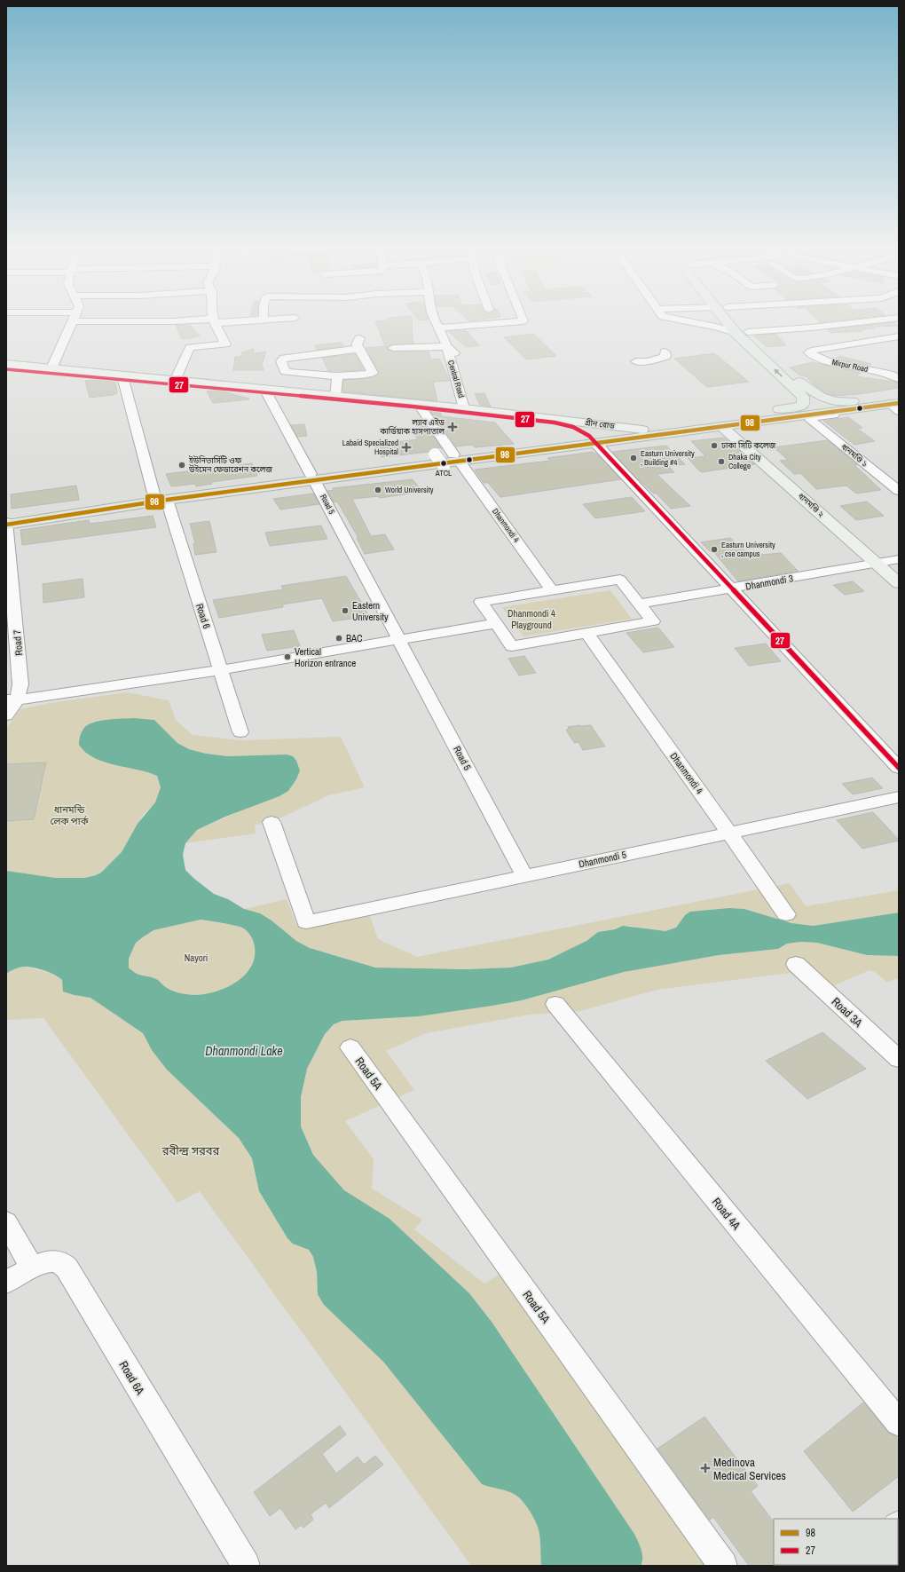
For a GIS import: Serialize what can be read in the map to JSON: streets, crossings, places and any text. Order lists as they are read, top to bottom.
{
  "streets": {
    "main road": ["গ্রীন রোড", "ধানমণ্ডি ২"],
    "street": [
      "Mirpur Road",
      "Central Road",
      "ধানমণ্ডি ১",
      "Road 5",
      "Dhanmondi 4",
      "Dhanmondi 3",
      "Road 6",
      "Road 7",
      "Dhanmondi 5",
      "Road 3A",
      "Road 5A",
      "Road 4A",
      "Road 6A"
    ]
  },
  "crossings": [
    ["Central Road", "গ্রীন রোড"],
    ["গ্রীন রোড", "Road 5"],
    ["গ্রীন রোড", "Dhanmondi 4"],
    ["গ্রীন রোড", "Road 6"],
    ["Road 5", "Dhanmondi 5"],
    ["ধানমণ্ডি ২", "Dhanmondi 3"],
    ["Dhanmondi 4", "Dhanmondi 5"]
  ],
  "water": ["Dhanmondi Lake"],
  "parks": [
    "Dhanmondi 4 Playground",
    "ধানমন্ডি লেক পার্ক",
    "Nayori",
    "রবীন্দ্র সরবর"
  ],
  "places": {
    "health": ["ল্যাব এইড কার্ডিয়াক হাসপাতাল", "Labaid Specialized Hospital", "Medinova Medical Services"],
    "other": [
      "ঢাকা সিটি কলেজ",
      "Easturn University , Building #4",
      "Dhaka City College",
      "ATCL",
      "ইউনিভার্সিটি ওফ উইমেন ফেডারেশন কলেজ",
      "World University",
      "Easturn University , cse campus",
      "Eastern University",
      "BAC",
      "Vertical Horizon entrance"
    ]
  },
  "lines": ["transit line 27", "transit line 98"],
  "legend": ["98", "27"]
}
